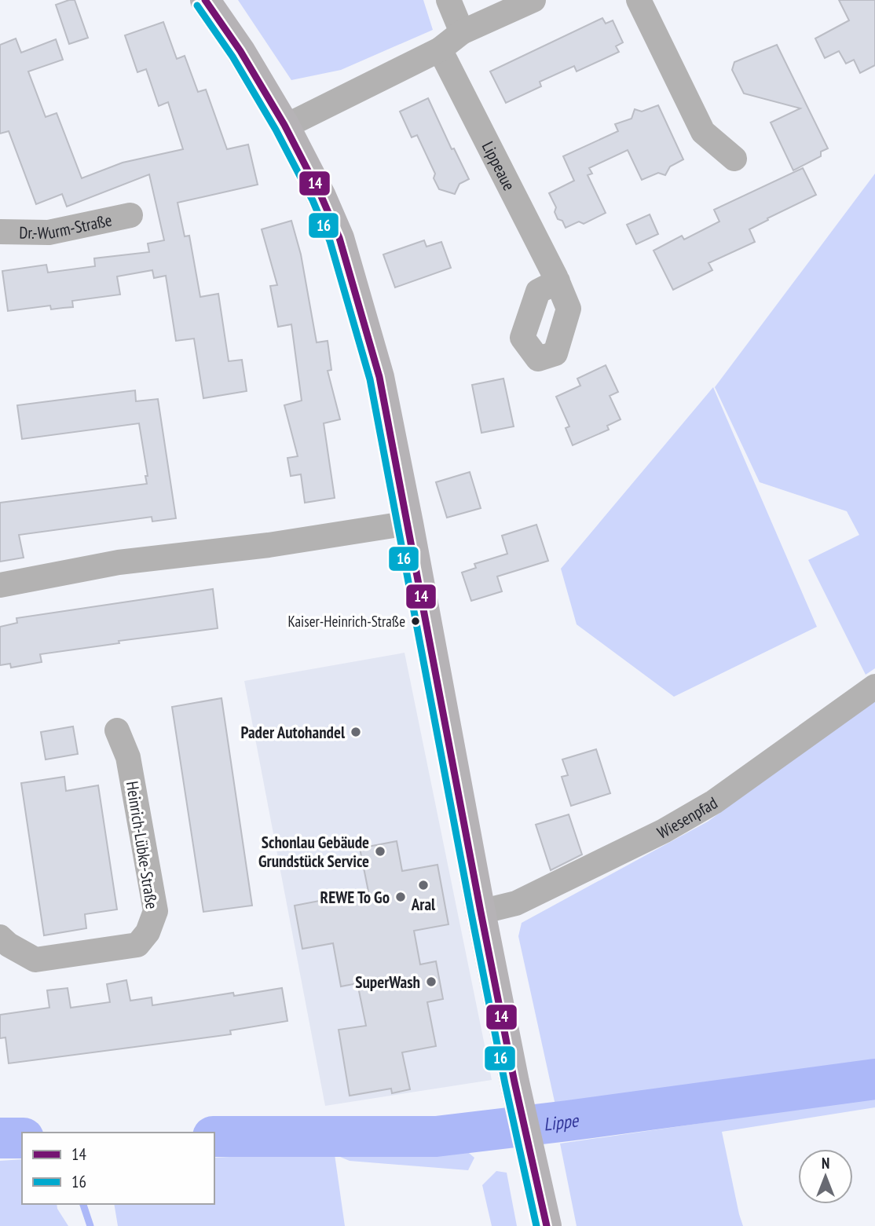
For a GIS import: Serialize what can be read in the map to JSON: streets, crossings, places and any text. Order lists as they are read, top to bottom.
{
  "streets": {
    "street": [
      "Lippeaue",
      "Dr.-Wurm-Straße",
      "Wiesenpfad",
      "Heinrich-Lübke-Straße"
    ]
  },
  "water": ["Lippe"],
  "places": [
    "Kaiser-Heinrich-Straße",
    "Pader Autohandel",
    "Schonlau Gebäude Grundstück Service",
    "Aral",
    "REWE To Go",
    "SuperWash"
  ],
  "lines": ["transit line 14", "transit line 16"],
  "legend": ["14", "16"],
  "north": "top"
}
